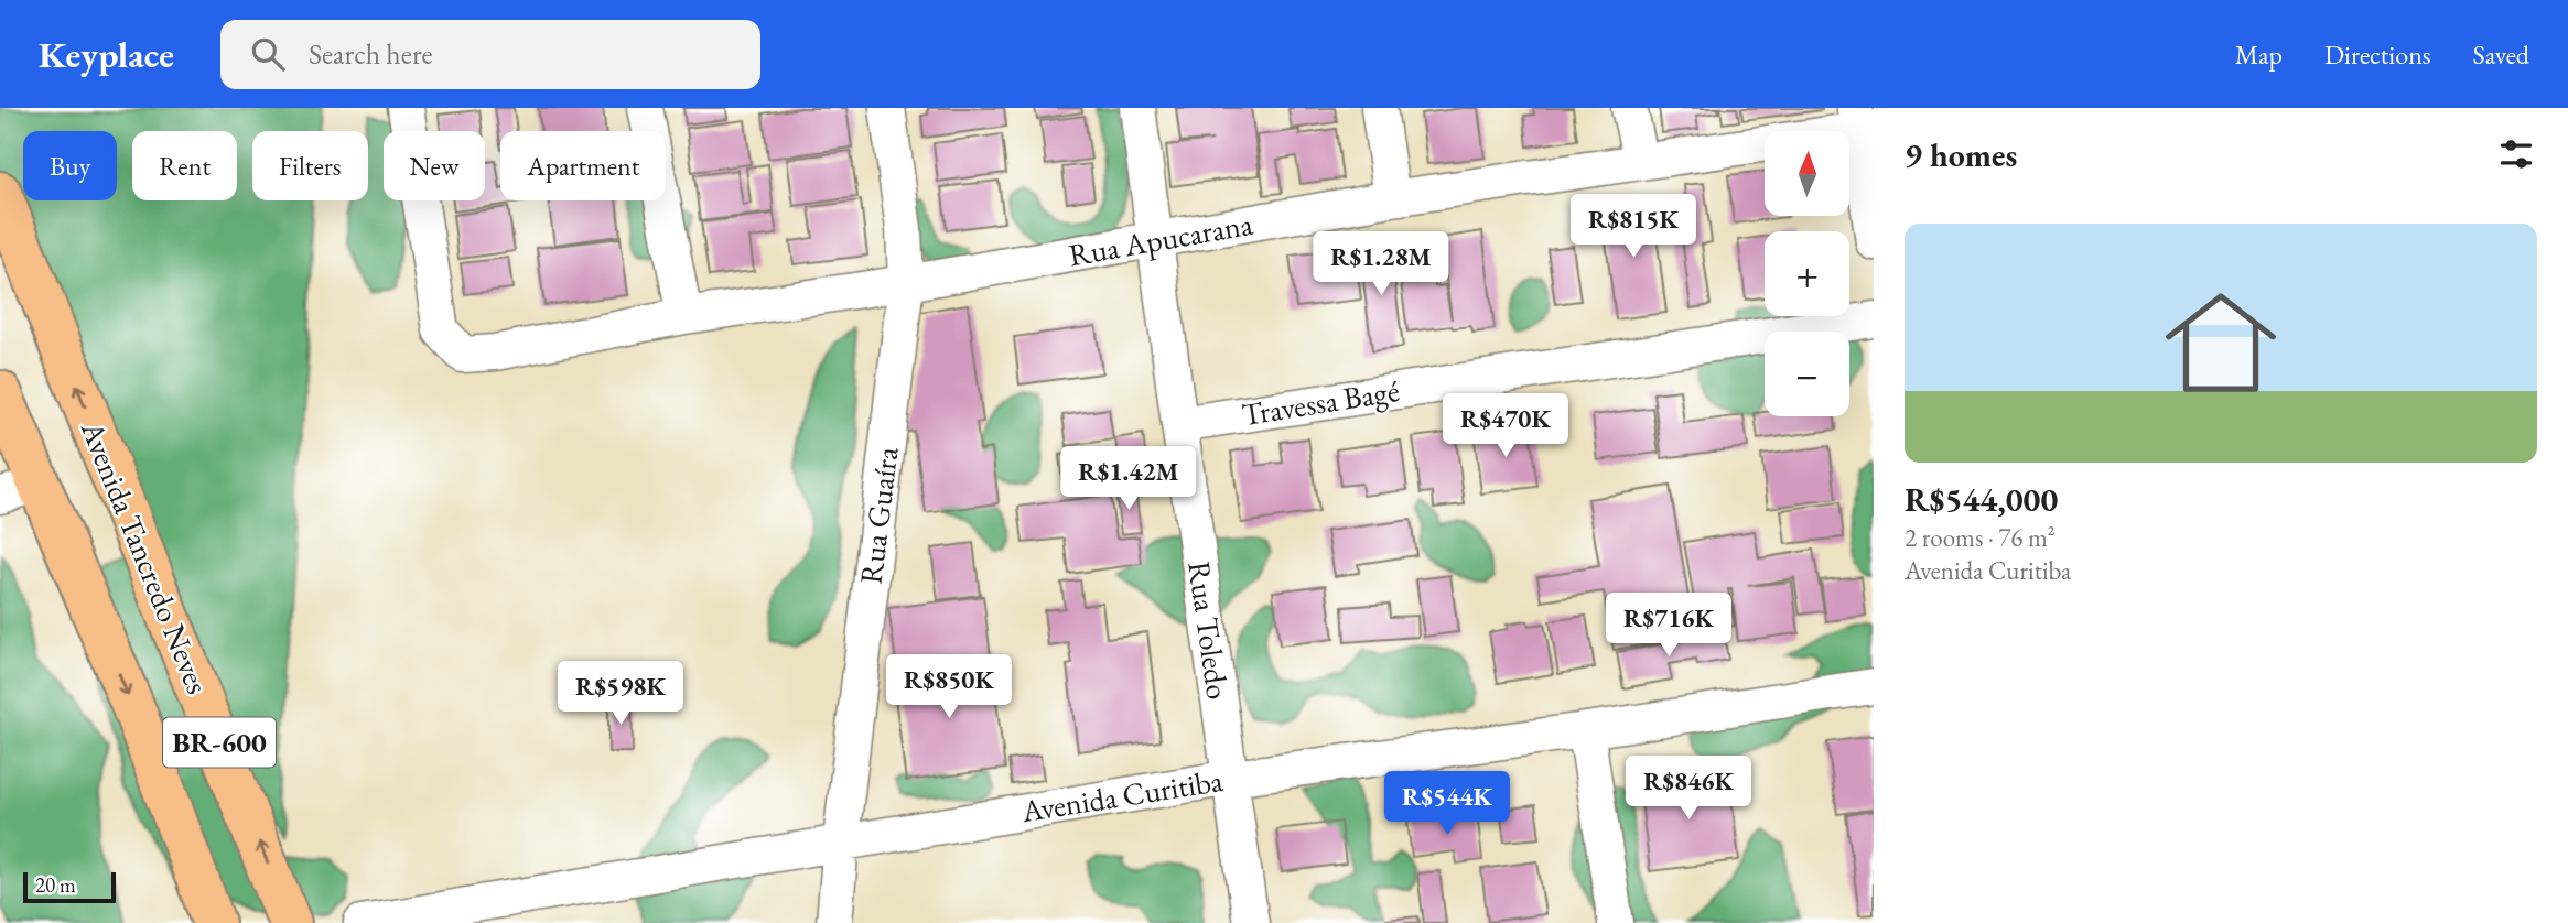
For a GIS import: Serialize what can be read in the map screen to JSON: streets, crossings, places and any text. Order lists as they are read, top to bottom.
{
  "streets": {
    "main road": ["Avenida Tancredo Neves", "BR-600"],
    "street": [
      "Rua Apucarana",
      "Travessa Bagé",
      "Rua Guaíra",
      "Rua Toledo",
      "Avenida Curitiba"
    ]
  },
  "crossings": [
    ["Rua Apucarana", "Rua Guaíra"],
    ["Rua Apucarana", "Rua Toledo"],
    ["Travessa Bagé", "Rua Toledo"],
    ["Rua Guaíra", "Avenida Curitiba"],
    ["Rua Toledo", "Avenida Curitiba"]
  ],
  "scale_bar": "20 m",
  "north": "top",
  "page": {
    "header": "Keyplace",
    "search": "Search here",
    "nav": ["Map", "Directions", "Saved"],
    "heading": "9 homes",
    "map_buttons": ["+", "−"],
    "chip": [
      "Buy",
      "Rent",
      "Filters",
      "New",
      "Apartment"
    ],
    "price": [
      "R$815K",
      "R$1.28M",
      "R$470K",
      "R$1.42M",
      "R$716K",
      "R$850K",
      "R$598K",
      "R$846K",
      "R$544K"
    ],
    "list": [
      {
        "name": "R$544,000",
        "note": "2 rooms · 76 m² · Avenida Curitiba"
      }
    ],
    "scale": "20 m"
  }
}
